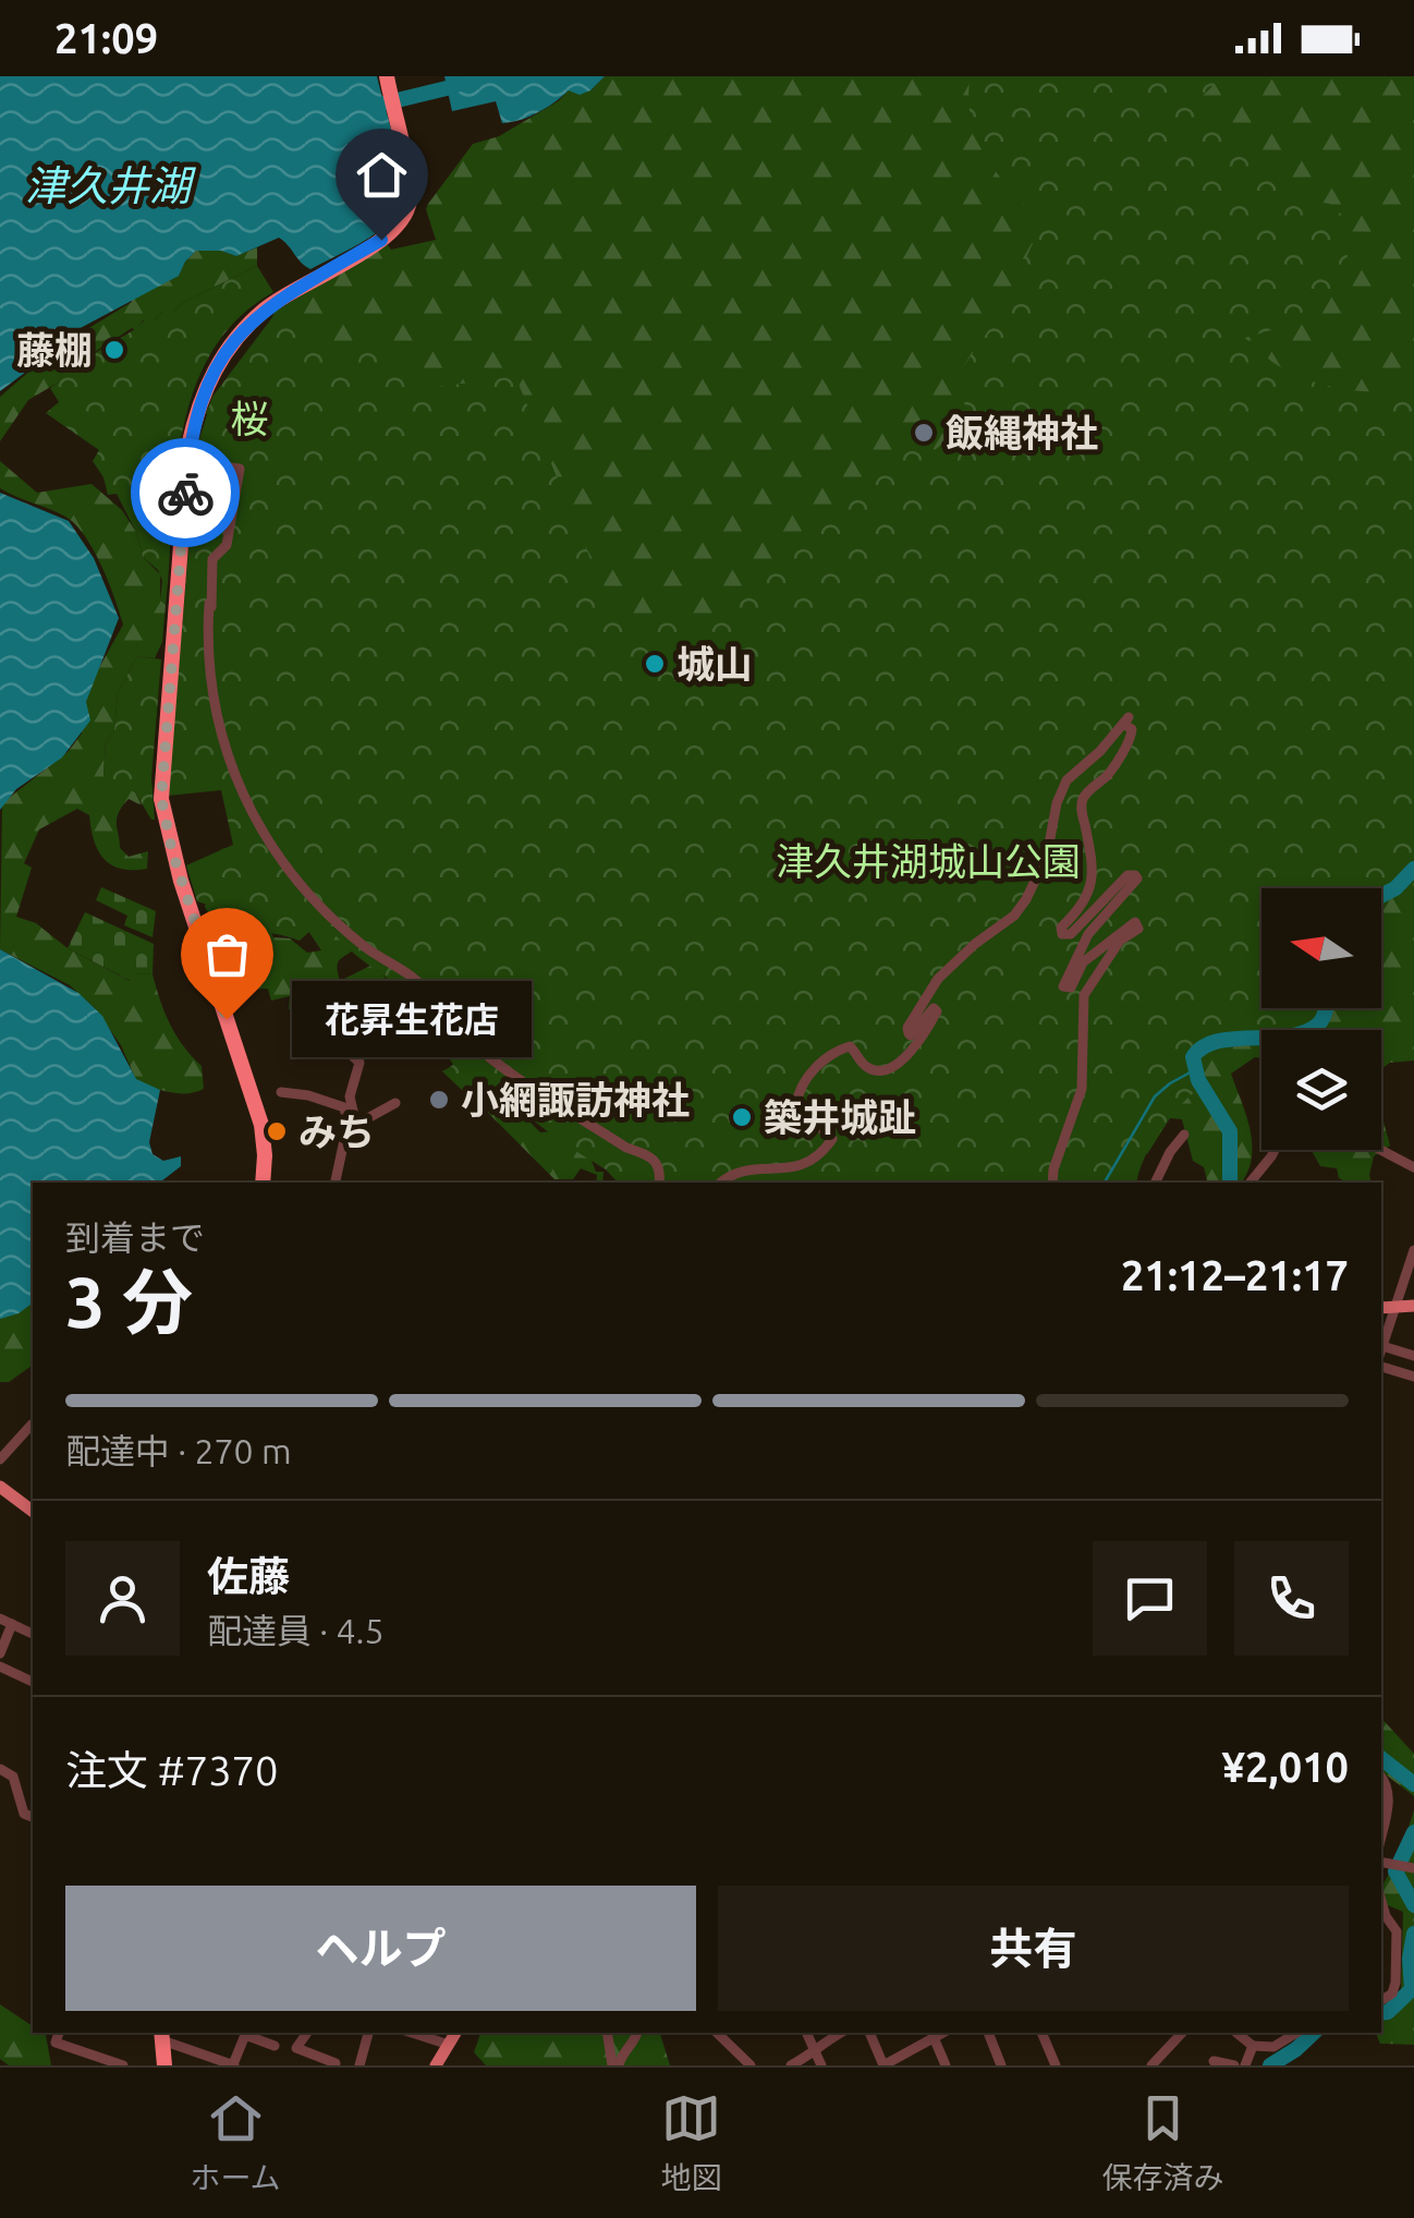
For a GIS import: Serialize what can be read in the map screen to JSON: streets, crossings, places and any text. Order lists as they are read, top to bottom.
{
  "water": ["津久井湖"],
  "parks": ["桜", "津久井湖城山公園"],
  "places": [
    "藤棚",
    "飯縄神社",
    "城山",
    "花昇生花店",
    "小網諏訪神社",
    "築井城趾",
    "みち"
  ],
  "north": "left",
  "page": {
    "status": "21:09",
    "bubble": "花昇生花店",
    "heading": ["3 分", "到着まで", "21:12–21:17"],
    "panel": [
      "佐藤",
      "配達員 · 4.5",
      "注文 #7370",
      "¥2,010"
    ],
    "bar": "配達中 · 270 m",
    "buttons": ["ヘルプ", "共有"],
    "tabs": ["ホーム", "地図", "保存済み"]
  }
}
